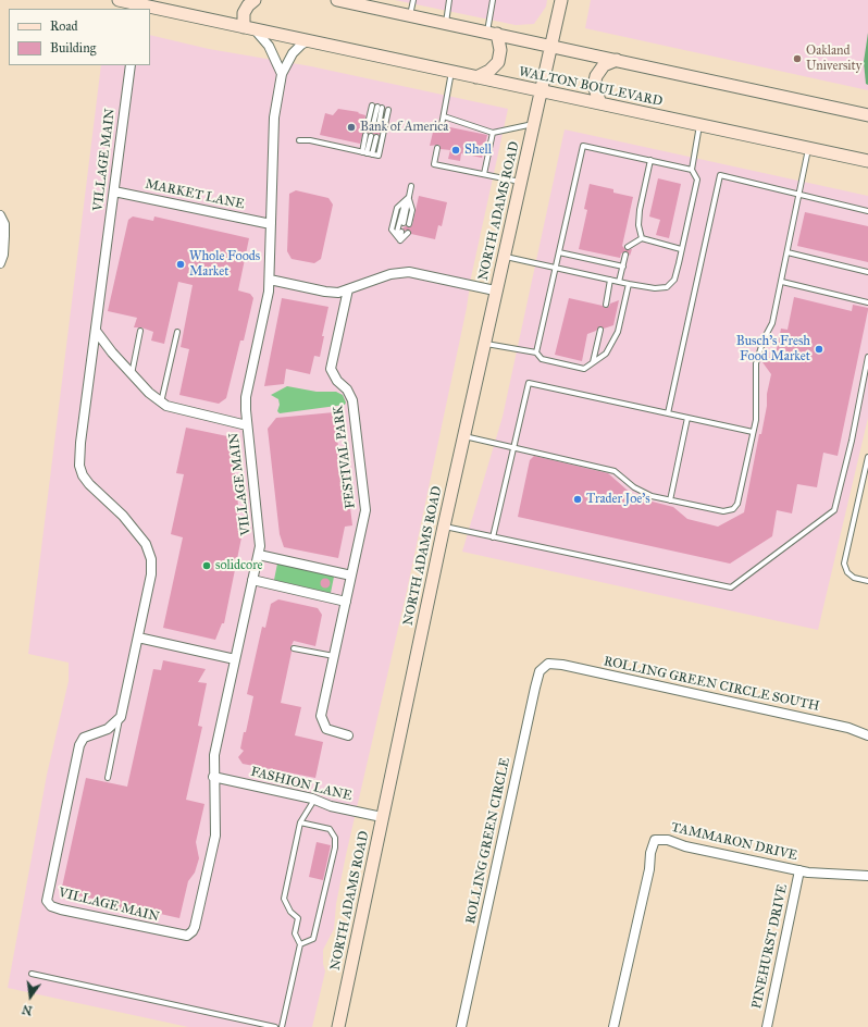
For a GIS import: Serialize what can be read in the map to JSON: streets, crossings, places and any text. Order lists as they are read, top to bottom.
{
  "streets": {
    "main road": ["WALTON BOULEVARD", "NORTH ADAMS ROAD"],
    "street": [
      "VILLAGE MAIN",
      "MARKET LANE",
      "FESTIVAL PARK",
      "ROLLING GREEN CIRCLE SOUTH",
      "FASHION LANE",
      "ROLLING GREEN CIRCLE",
      "TAMMARON DRIVE",
      "PINEHURST DRIVE"
    ]
  },
  "crossings": [
    ["WALTON BOULEVARD", "VILLAGE MAIN"],
    ["WALTON BOULEVARD", "NORTH ADAMS ROAD"],
    ["VILLAGE MAIN", "MARKET LANE"],
    ["VILLAGE MAIN", "FASHION LANE"],
    ["NORTH ADAMS ROAD", "FASHION LANE"],
    ["ROLLING GREEN CIRCLE SOUTH", "ROLLING GREEN CIRCLE"],
    ["TAMMARON DRIVE", "PINEHURST DRIVE"]
  ],
  "places": [
    "Oakland University",
    "Bank of America",
    "Shell",
    "Whole Foods Market",
    "Busch's Fresh Food Market",
    "Trader Joe's",
    "solidcore"
  ],
  "legend": ["Road", "Building"],
  "north": "bottom"
}
